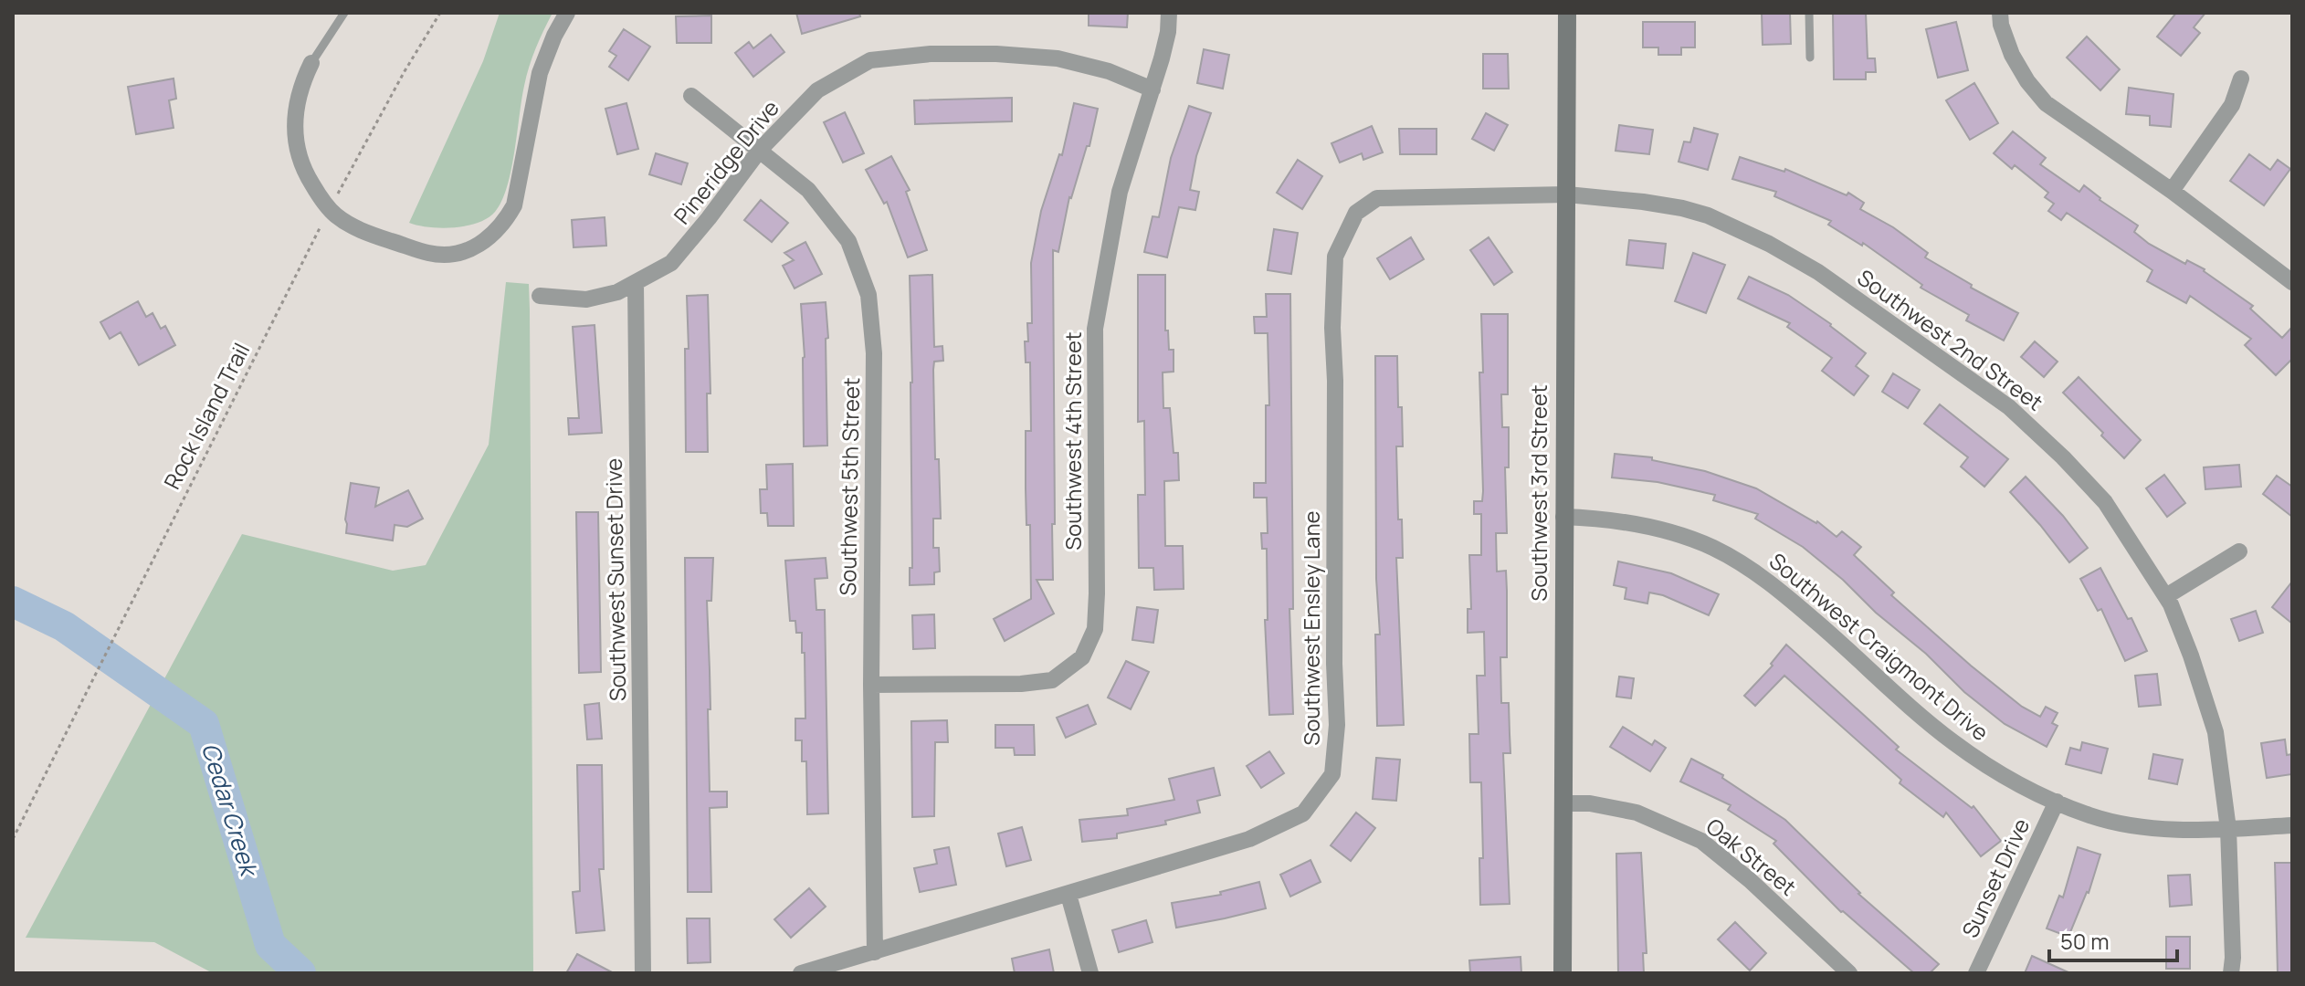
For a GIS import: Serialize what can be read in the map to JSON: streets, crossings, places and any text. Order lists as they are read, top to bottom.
{
  "streets": {
    "main road": ["Southwest 3rd Street"],
    "street": [
      "Pineridge Drive",
      "Southwest 2nd Street",
      "Southwest 4th Street",
      "Southwest 5th Street",
      "Southwest Sunset Drive",
      "Southwest Ensley Lane",
      "Southwest Craigmont Drive",
      "Oak Street",
      "Sunset Drive"
    ],
    "path": ["Rock Island Trail"]
  },
  "crossings": [
    ["Pineridge Drive", "Southwest 4th Street"],
    ["Pineridge Drive", "Southwest 5th Street"],
    ["Pineridge Drive", "Southwest Sunset Drive"],
    ["Southwest 2nd Street", "Southwest 3rd Street"],
    ["Southwest 2nd Street", "Southwest Ensley Lane"],
    ["Southwest 2nd Street", "Southwest Craigmont Drive"],
    ["Southwest 4th Street", "Southwest 5th Street"],
    ["Southwest 5th Street", "Southwest Ensley Lane"],
    ["Southwest 3rd Street", "Southwest Ensley Lane"],
    ["Southwest 3rd Street", "Southwest Craigmont Drive"],
    ["Southwest 3rd Street", "Oak Street"],
    ["Southwest Craigmont Drive", "Sunset Drive"]
  ],
  "water": ["Cedar Creek"],
  "scale_bar": "50 m"
}
